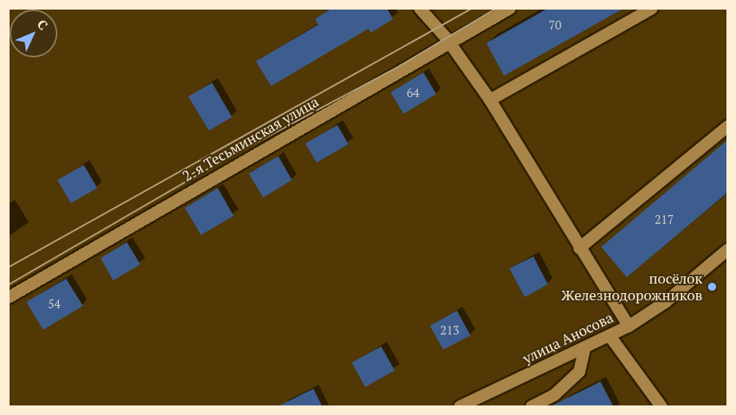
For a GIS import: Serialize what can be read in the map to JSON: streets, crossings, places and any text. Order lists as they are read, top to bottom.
{
  "streets": {
    "street": ["2-я Тесьминская улица", "улица Аносова"]
  },
  "places": ["посёлок Железнодорожников"],
  "house_numbers": [
    "70",
    "64",
    "217",
    "54",
    "213"
  ],
  "north": "top right"
}
